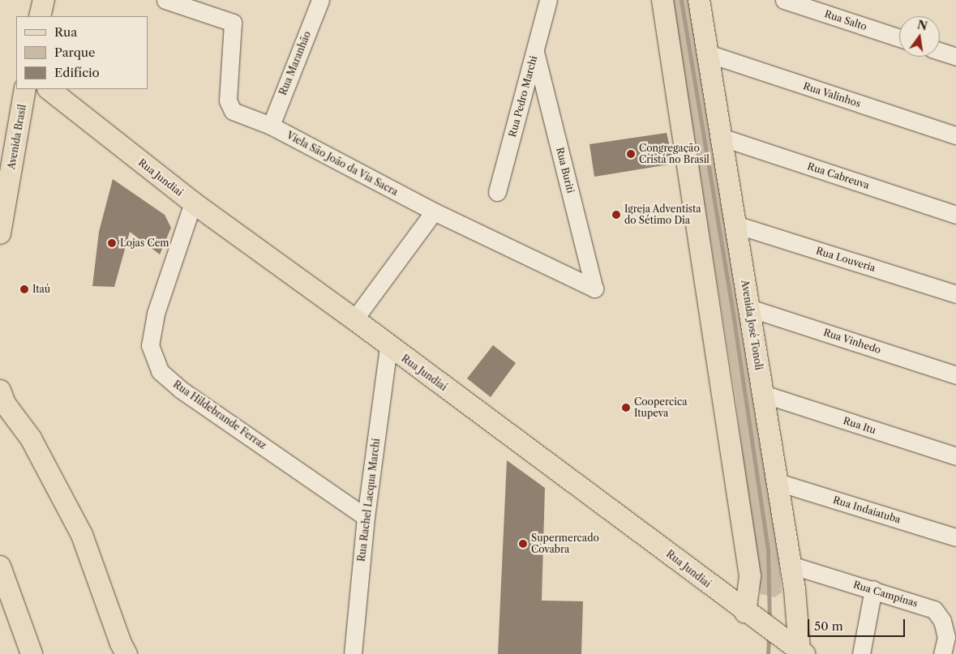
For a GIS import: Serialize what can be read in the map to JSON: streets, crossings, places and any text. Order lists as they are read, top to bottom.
{
  "streets": {
    "main road": ["Avenida Brasil", "Rua Jundiaí", "Avenida José Tonoli"],
    "street": [
      "Rua Salto",
      "Rua Maranhão",
      "Rua Valinhos",
      "Rua Pedro Marchi",
      "Viela São João da Via Sacra",
      "Rua Buriti",
      "Rua Cabreuva",
      "Rua Louveria",
      "Rua Vinhedo",
      "Rua Hildebrande Ferraz",
      "Rua Itu",
      "Rua Rachel Lacqua Marchi",
      "Rua Indaiatuba",
      "Rua Campinas"
    ]
  },
  "crossings": [
    ["Rua Maranhão", "Viela São João da Via Sacra"],
    ["Rua Valinhos", "Avenida José Tonoli"],
    ["Rua Pedro Marchi", "Rua Buriti"],
    ["Viela São João da Via Sacra", "Rua Buriti"],
    ["Rua Cabreuva", "Avenida José Tonoli"],
    ["Rua Jundiaí", "Avenida José Tonoli"],
    ["Rua Jundiaí", "Rua Hildebrande Ferraz"],
    ["Rua Jundiaí", "Rua Rachel Lacqua Marchi"],
    ["Rua Louveria", "Avenida José Tonoli"],
    ["Avenida José Tonoli", "Rua Vinhedo"],
    ["Avenida José Tonoli", "Rua Itu"],
    ["Avenida José Tonoli", "Rua Indaiatuba"],
    ["Avenida José Tonoli", "Rua Campinas"],
    ["Rua Hildebrande Ferraz", "Rua Rachel Lacqua Marchi"]
  ],
  "places": [
    "Congregação Cristá no Brasil",
    "Igreja Adventista do Sétimo Dia",
    "Lojas Cem",
    "Itaú",
    "Coopercica Itupeva",
    "Supermercado Covabra"
  ],
  "legend": ["Rua", "Parque", "Edifício"],
  "scale_bar": "50 m",
  "north": "top"
}
